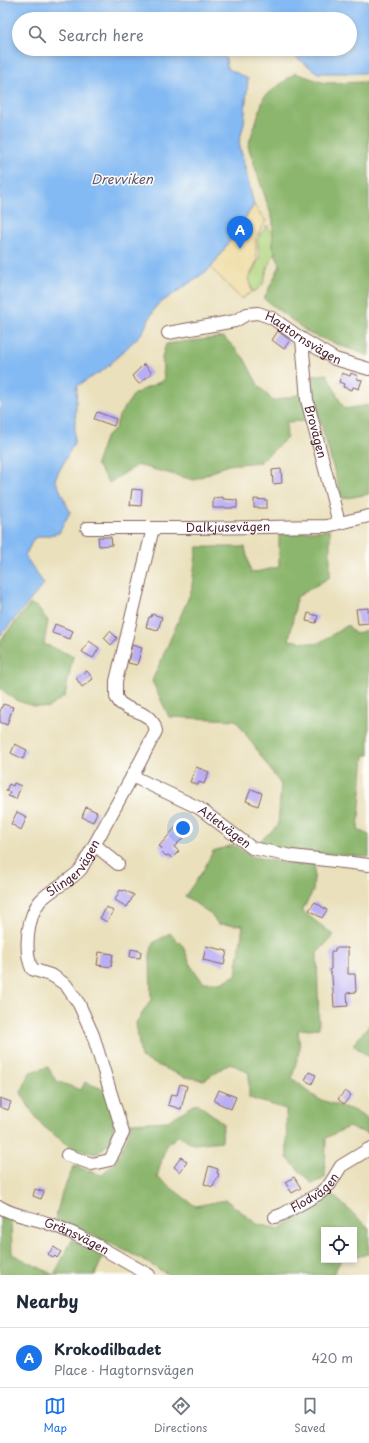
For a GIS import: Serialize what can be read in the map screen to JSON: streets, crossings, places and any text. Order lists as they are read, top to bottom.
{
  "streets": {
    "street": [
      "Hagtornsvägen",
      "Brovägen",
      "Dalkjusevägen",
      "Atletvägen",
      "Slingervägen",
      "Flodvägen",
      "Gränsvägen"
    ]
  },
  "crossings": [
    ["Hagtornsvägen", "Brovägen"],
    ["Brovägen", "Dalkjusevägen"],
    ["Dalkjusevägen", "Slingervägen"],
    ["Atletvägen", "Slingervägen"]
  ],
  "water": ["Drevviken"],
  "page": {
    "search": "Search here",
    "pins": "A",
    "heading": "Nearby",
    "list": [
      {
        "mark": "A",
        "name": "Krokodilbadet",
        "note": "Place · Hagtornsvägen",
        "value": "420 m"
      }
    ],
    "nav": ["Map", "Directions", "Saved"]
  }
}
